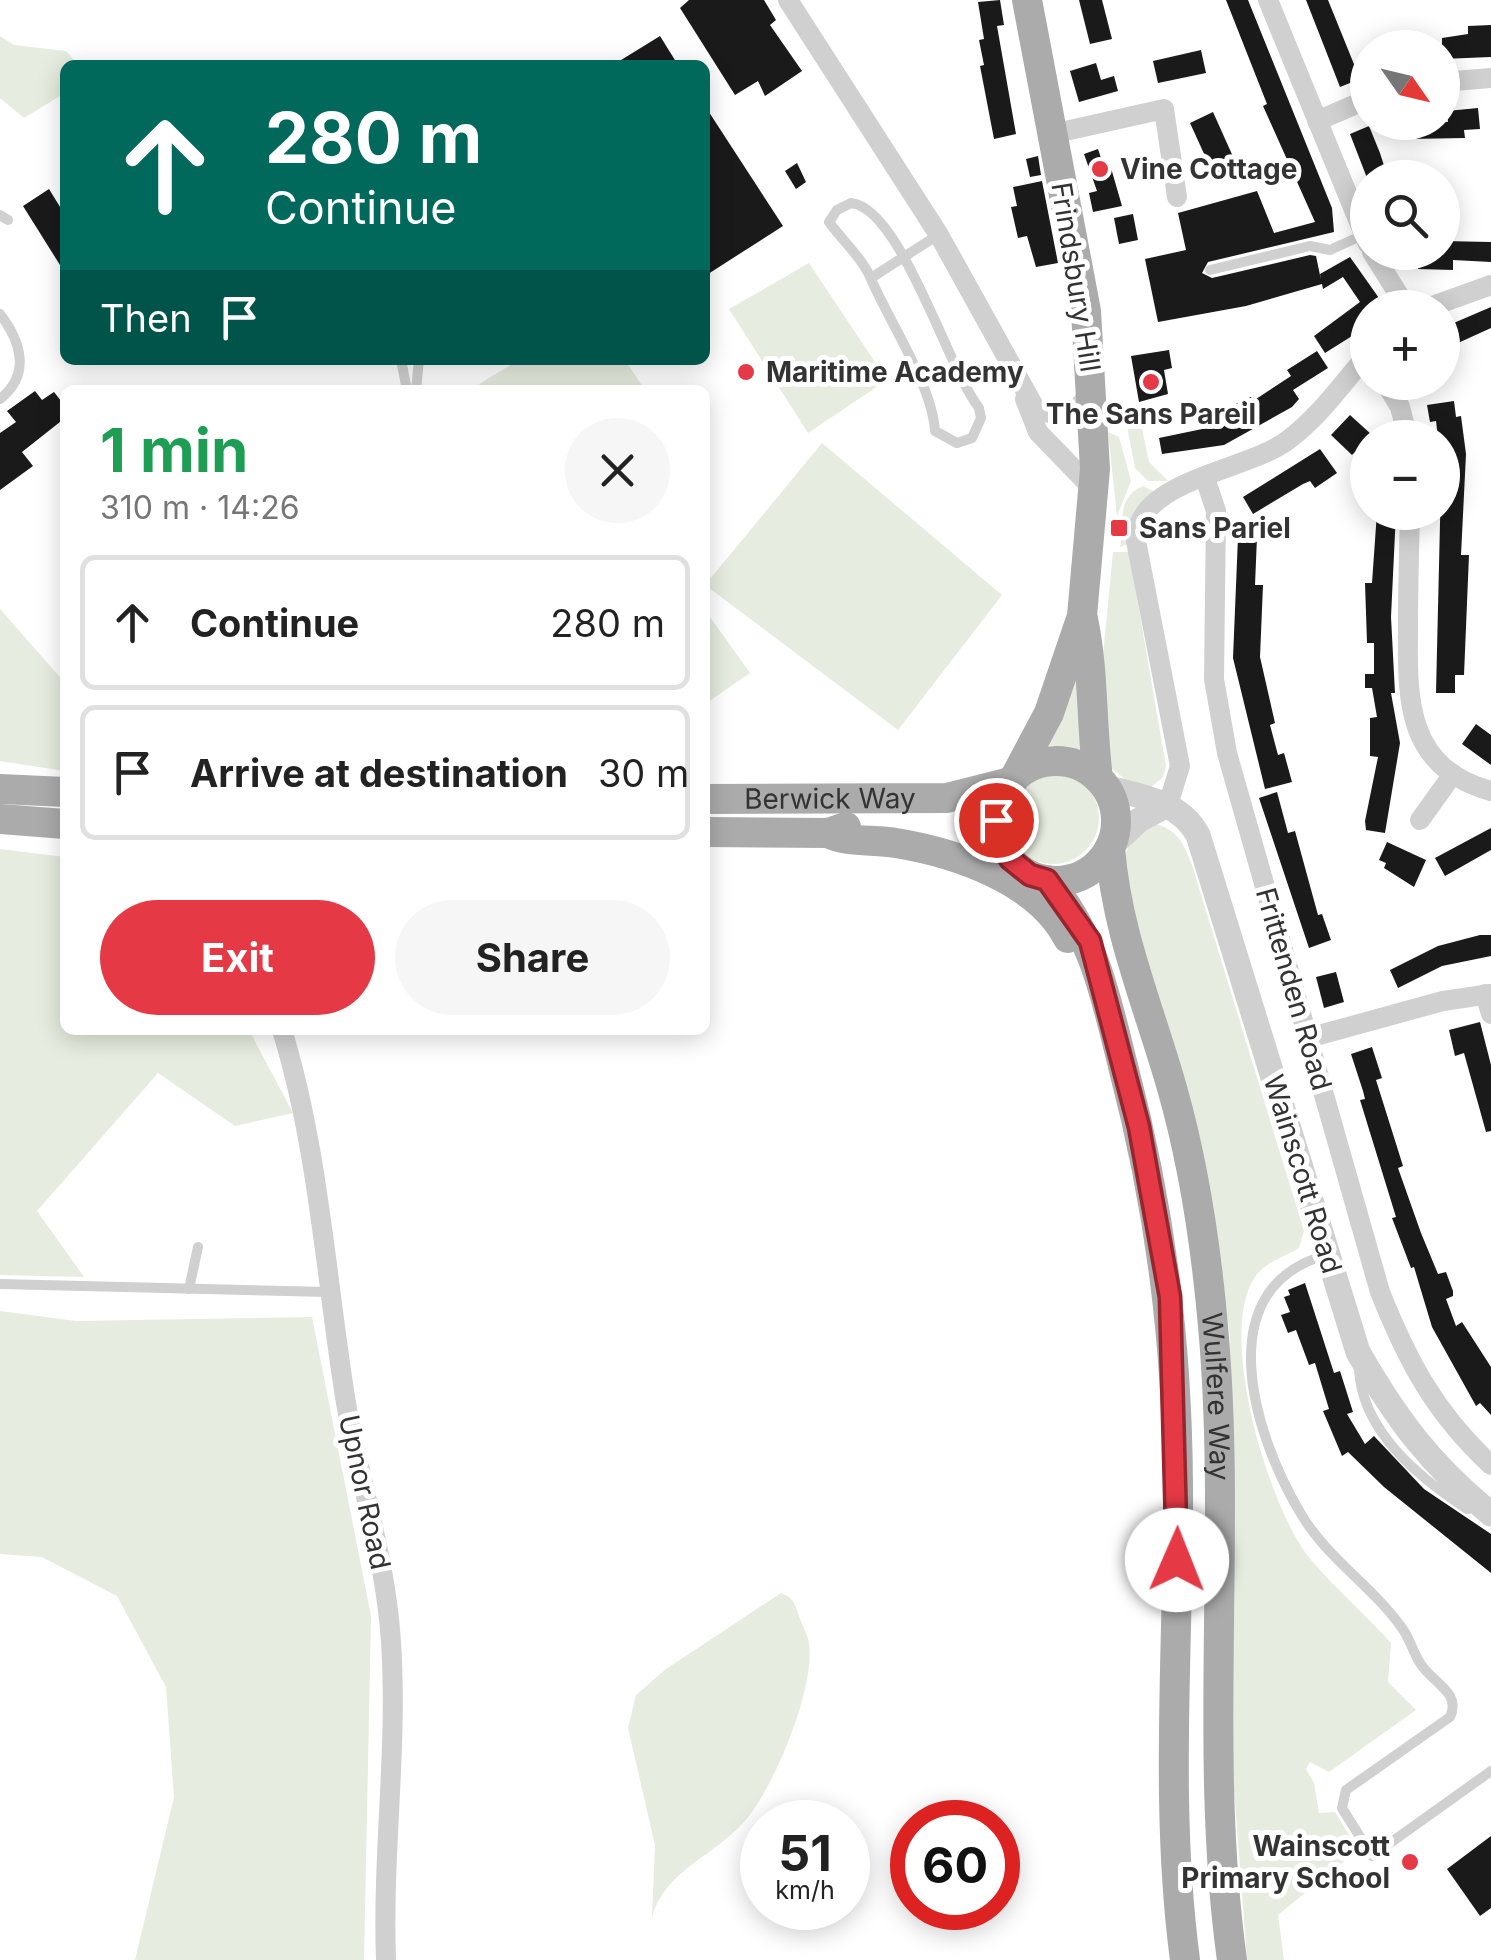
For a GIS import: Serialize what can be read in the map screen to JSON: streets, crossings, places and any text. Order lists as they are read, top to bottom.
{
  "streets": {
    "main road": ["Frindsbury Hill", "Berwick Way", "Wulfere Way"],
    "street": ["Frittenden Road", "Wainscott Road", "Upnor Road"]
  },
  "crossings": [
    ["Frindsbury Hill", "Berwick Way"],
    ["Frindsbury Hill", "Wainscott Road"],
    ["Frindsbury Hill", "Wulfere Way"],
    ["Berwick Way", "Wainscott Road"],
    ["Berwick Way", "Wulfere Way"],
    ["Wainscott Road", "Wulfere Way"]
  ],
  "places": {
    "other": [
      "Vine Cottage",
      "Maritime Academy",
      "The Sans Pareil",
      "Wainscott Primary School"
    ],
    "transit": ["Sans Pariel"]
  },
  "north": "bottom right",
  "page": {
    "map_buttons": ["+", "−"],
    "turn": ["280 m", "Continue"],
    "then": "Then",
    "heading": ["1 min", "310 m · 14:26"],
    "list": [
      {
        "name": "Continue",
        "value": "280 m"
      },
      {
        "name": "Arrive at destination",
        "value": "30 m"
      }
    ],
    "buttons": ["Exit", "Share"],
    "speed": "51 km/h",
    "limit": "60"
  }
}
